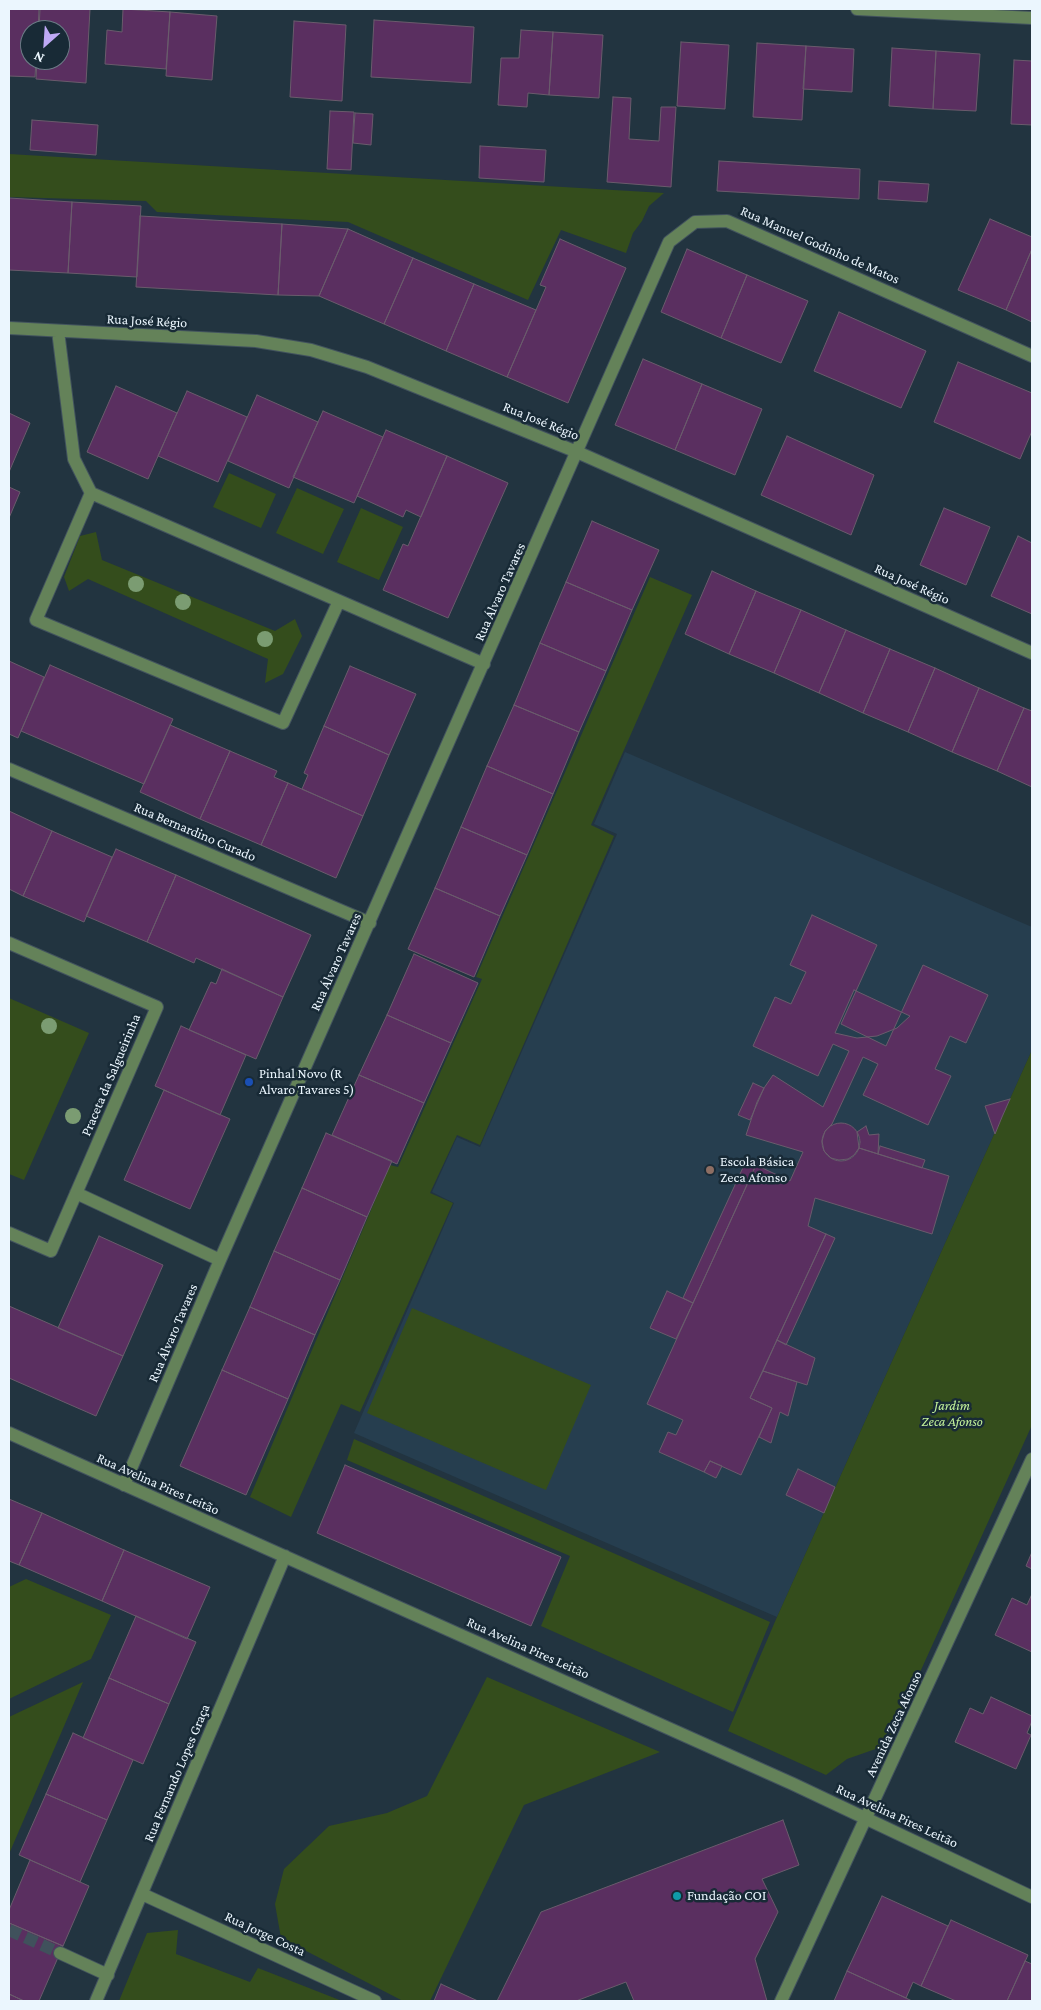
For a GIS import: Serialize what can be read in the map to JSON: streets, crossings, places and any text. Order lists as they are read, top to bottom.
{
  "streets": {
    "street": [
      "Rua Manuel Godinho de Matos",
      "Rua José Régio",
      "Rua Álvaro Tavares",
      "Rua Bernardino Curado",
      "Praceta da Salgueirinha",
      "Rua Avelina Pires Leitão",
      "Avenida Zeca Afonso",
      "Rua Fernando Lopes Graça",
      "Rua Jorge Costa"
    ]
  },
  "crossings": [
    ["Rua Manuel Godinho de Matos", "Rua José Régio"],
    ["Rua Manuel Godinho de Matos", "Rua Álvaro Tavares"],
    ["Rua José Régio", "Rua Álvaro Tavares"],
    ["Rua Álvaro Tavares", "Rua Bernardino Curado"],
    ["Rua Álvaro Tavares", "Rua Avelina Pires Leitão"],
    ["Rua Avelina Pires Leitão", "Avenida Zeca Afonso"],
    ["Rua Avelina Pires Leitão", "Rua Fernando Lopes Graça"],
    ["Rua Fernando Lopes Graça", "Rua Jorge Costa"]
  ],
  "parks": ["Jardim Zeca Afonso"],
  "places": ["Pinhal Novo (R Alvaro Tavares 5)", "Escola Básica Zeca Afonso", "Fundação COI"],
  "north": "bottom left"
}
